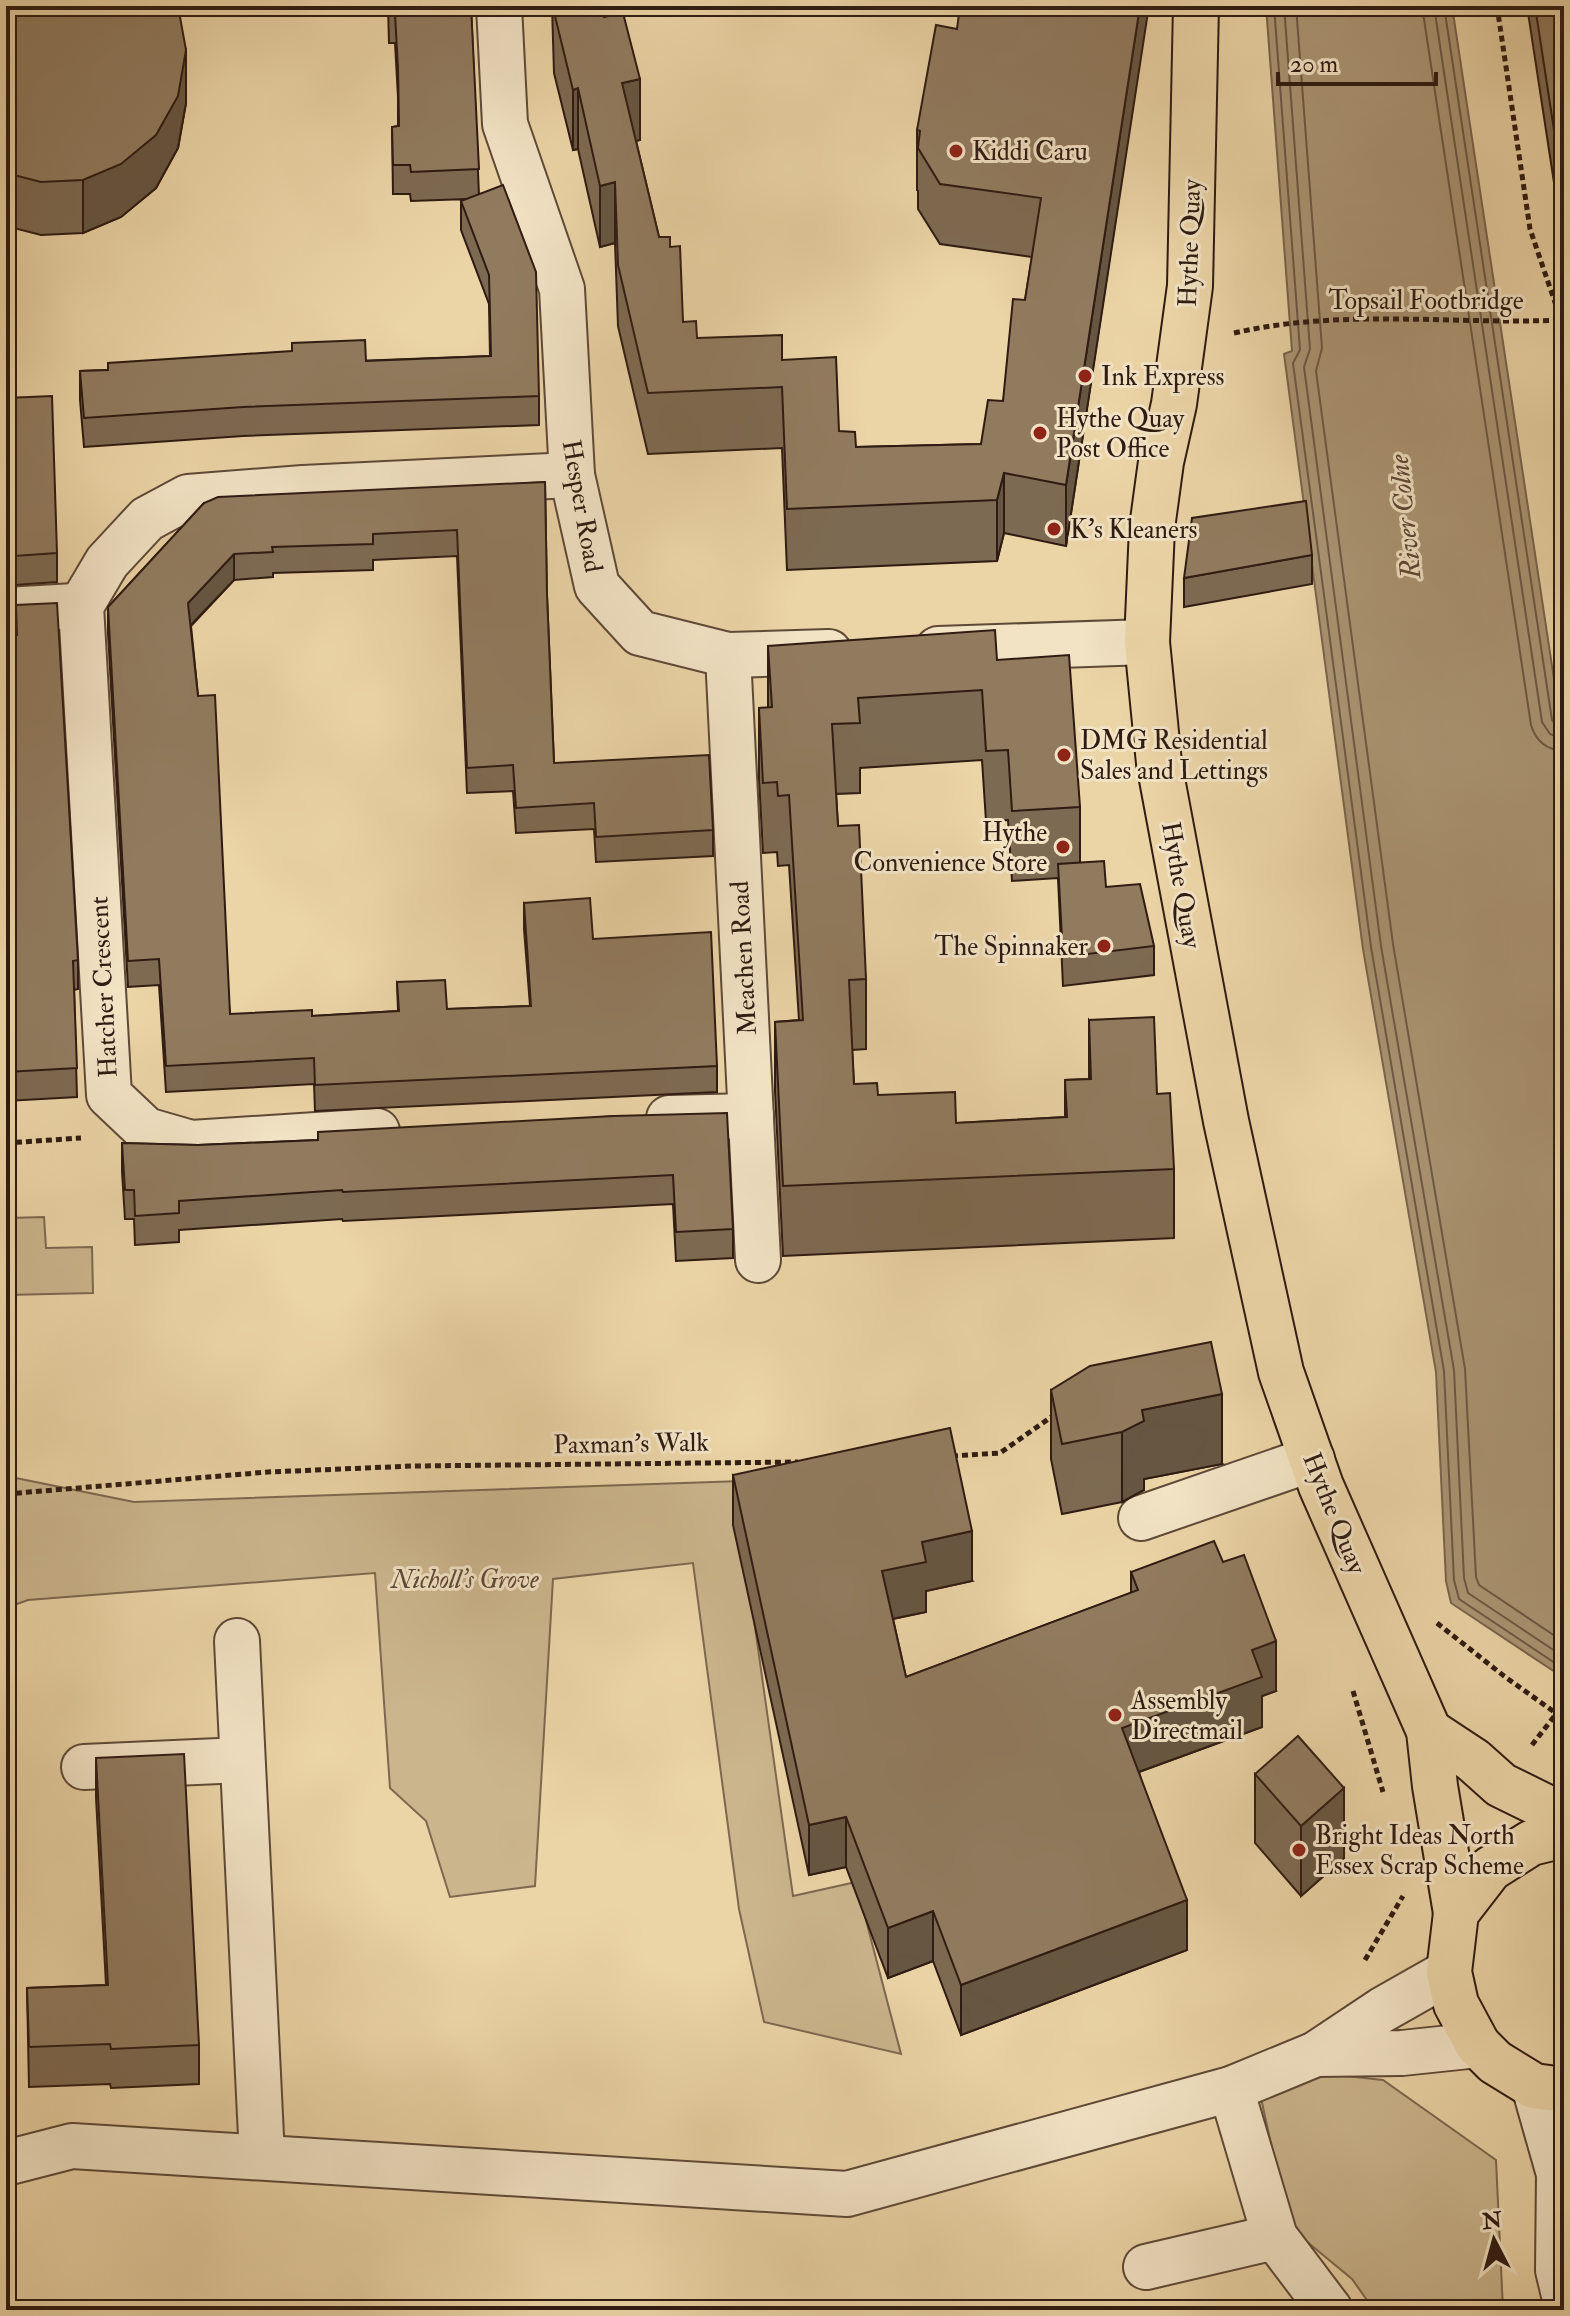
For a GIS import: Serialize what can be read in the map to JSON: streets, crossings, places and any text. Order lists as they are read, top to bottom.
{
  "streets": {
    "main road": ["Hythe Quay"],
    "street": ["Hesper Road", "Meachen Road", "Hatcher Crescent"],
    "path": ["Topsail Footbridge", "Paxman's Walk"]
  },
  "crossings": [
    ["Hythe Quay", "Hesper Road"],
    ["Hesper Road", "Meachen Road"]
  ],
  "water": ["River Colne"],
  "parks": ["Nicholl's Grove"],
  "places": [
    "Kiddi Caru",
    "Ink Express",
    "Hythe Quay Post Office",
    "K's Kleaners",
    "DMG Residential Sales and Lettings",
    "Hythe Convenience Store",
    "The Spinnaker",
    "Assembly Directmail",
    "Bright Ideas North Essex Scrap Scheme"
  ],
  "scale_bar": "20 m",
  "north": "top"
}
